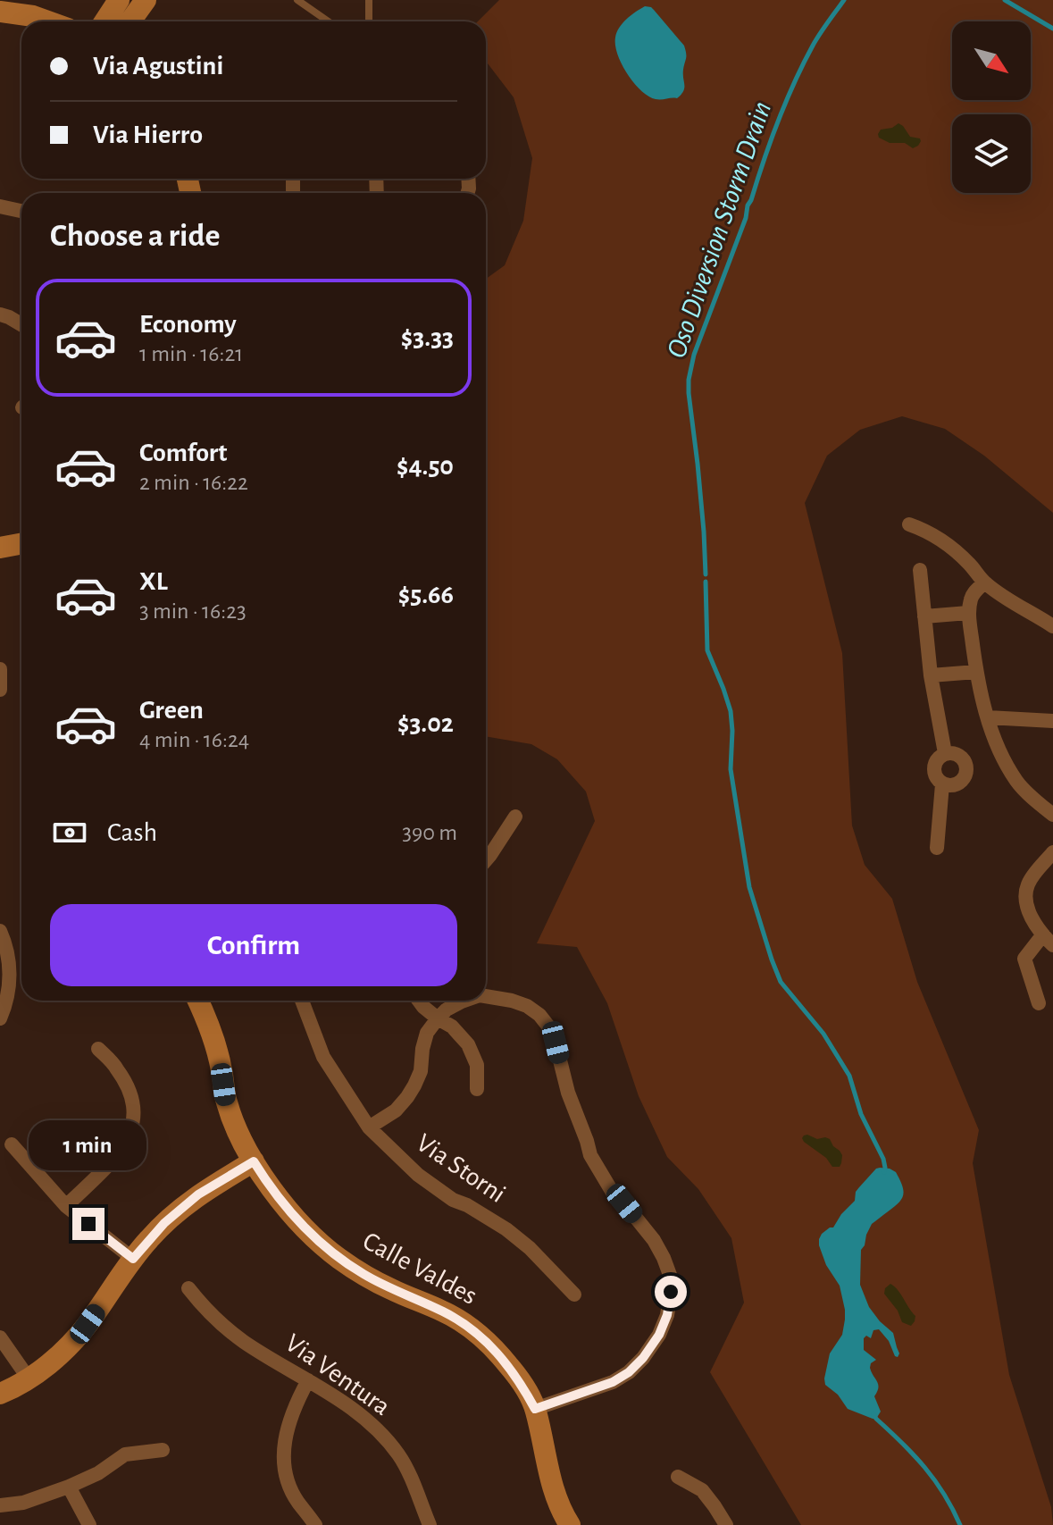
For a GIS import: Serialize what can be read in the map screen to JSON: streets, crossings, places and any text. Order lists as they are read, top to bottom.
{
  "streets": {
    "street": ["Via Storni", "Calle Valdes", "Via Ventura"]
  },
  "water": ["Oso Diversion Storm Drain"],
  "north": "bottom right",
  "page": {
    "banner": ["Via Agustini", "Via Hierro"],
    "heading": "Choose a ride",
    "list": [
      {
        "name": "Economy",
        "note": "1 min · 16:21",
        "value": "$3.33"
      },
      {
        "name": "Comfort",
        "note": "2 min · 16:22",
        "value": "$4.50"
      },
      {
        "name": "XL",
        "note": "3 min · 16:23",
        "value": "$5.66"
      },
      {
        "name": "Green",
        "note": "4 min · 16:24",
        "value": "$3.02"
      }
    ],
    "pay": ["Cash", "390 m"],
    "buttons": "Confirm",
    "bubble": "1 min"
  }
}
